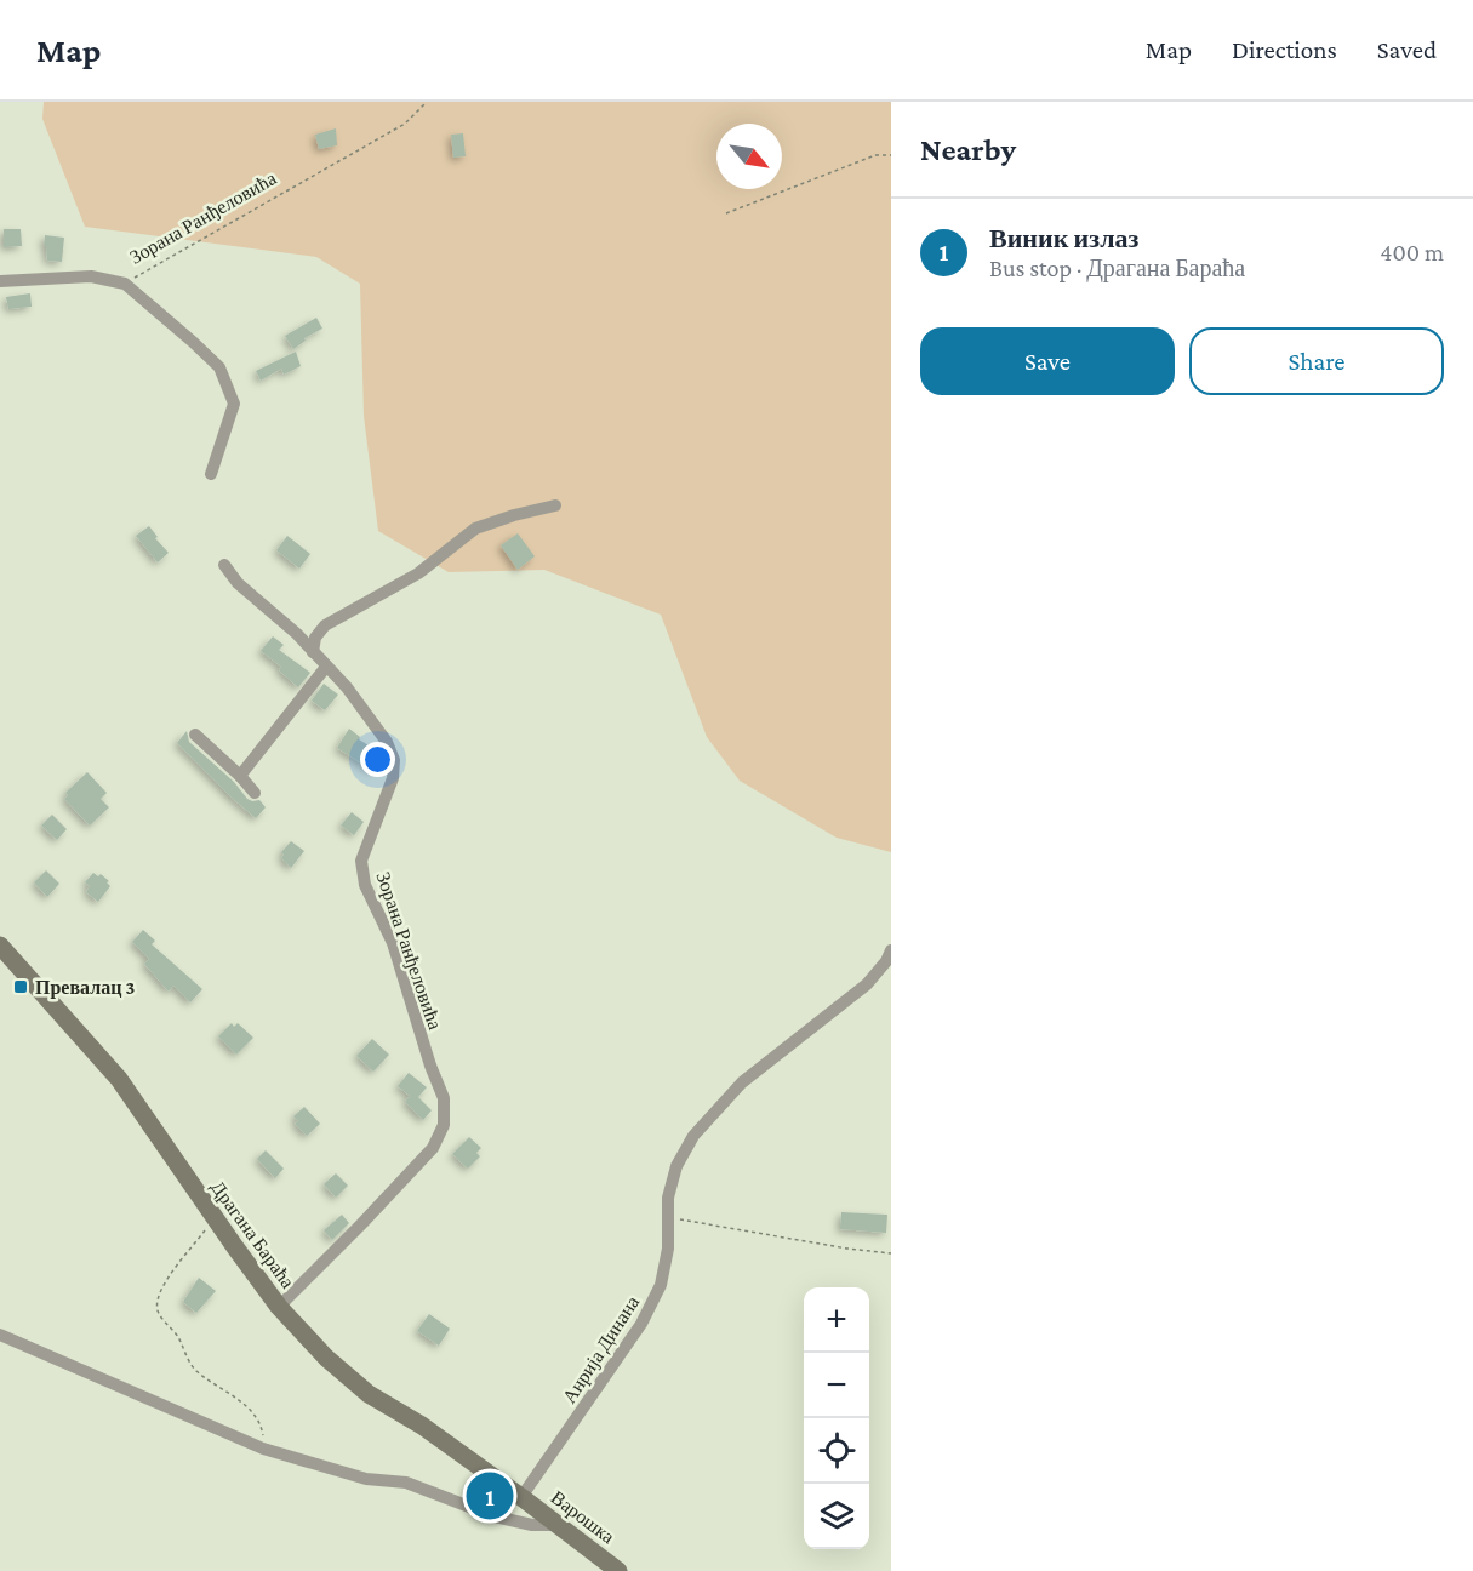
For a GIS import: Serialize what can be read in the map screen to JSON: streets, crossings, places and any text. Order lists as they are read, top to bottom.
{
  "streets": {
    "street": [
      "Зорана Ранђеловића",
      "Драгана Бараћа",
      "Анрија Динана",
      "Варошка"
    ]
  },
  "crossings": [
    ["Зорана Ранђеловића", "Драгана Бараћа"],
    ["Драгана Бараћа", "Анрија Динана"],
    ["Драгана Бараћа", "Варошка"],
    ["Анрија Динана", "Варошка"]
  ],
  "places": {
    "transit": ["Превалац 3"]
  },
  "north": "bottom right",
  "page": {
    "header": "Map",
    "nav": ["Map", "Directions", "Saved"],
    "heading": "Nearby",
    "list": [
      {
        "mark": "1",
        "name": "Виник излаз",
        "note": "Bus stop · Драгана Бараћа",
        "value": "400 m"
      }
    ],
    "buttons": ["Save", "Share"],
    "map_buttons": ["+", "−"],
    "pins": "1"
  }
}
